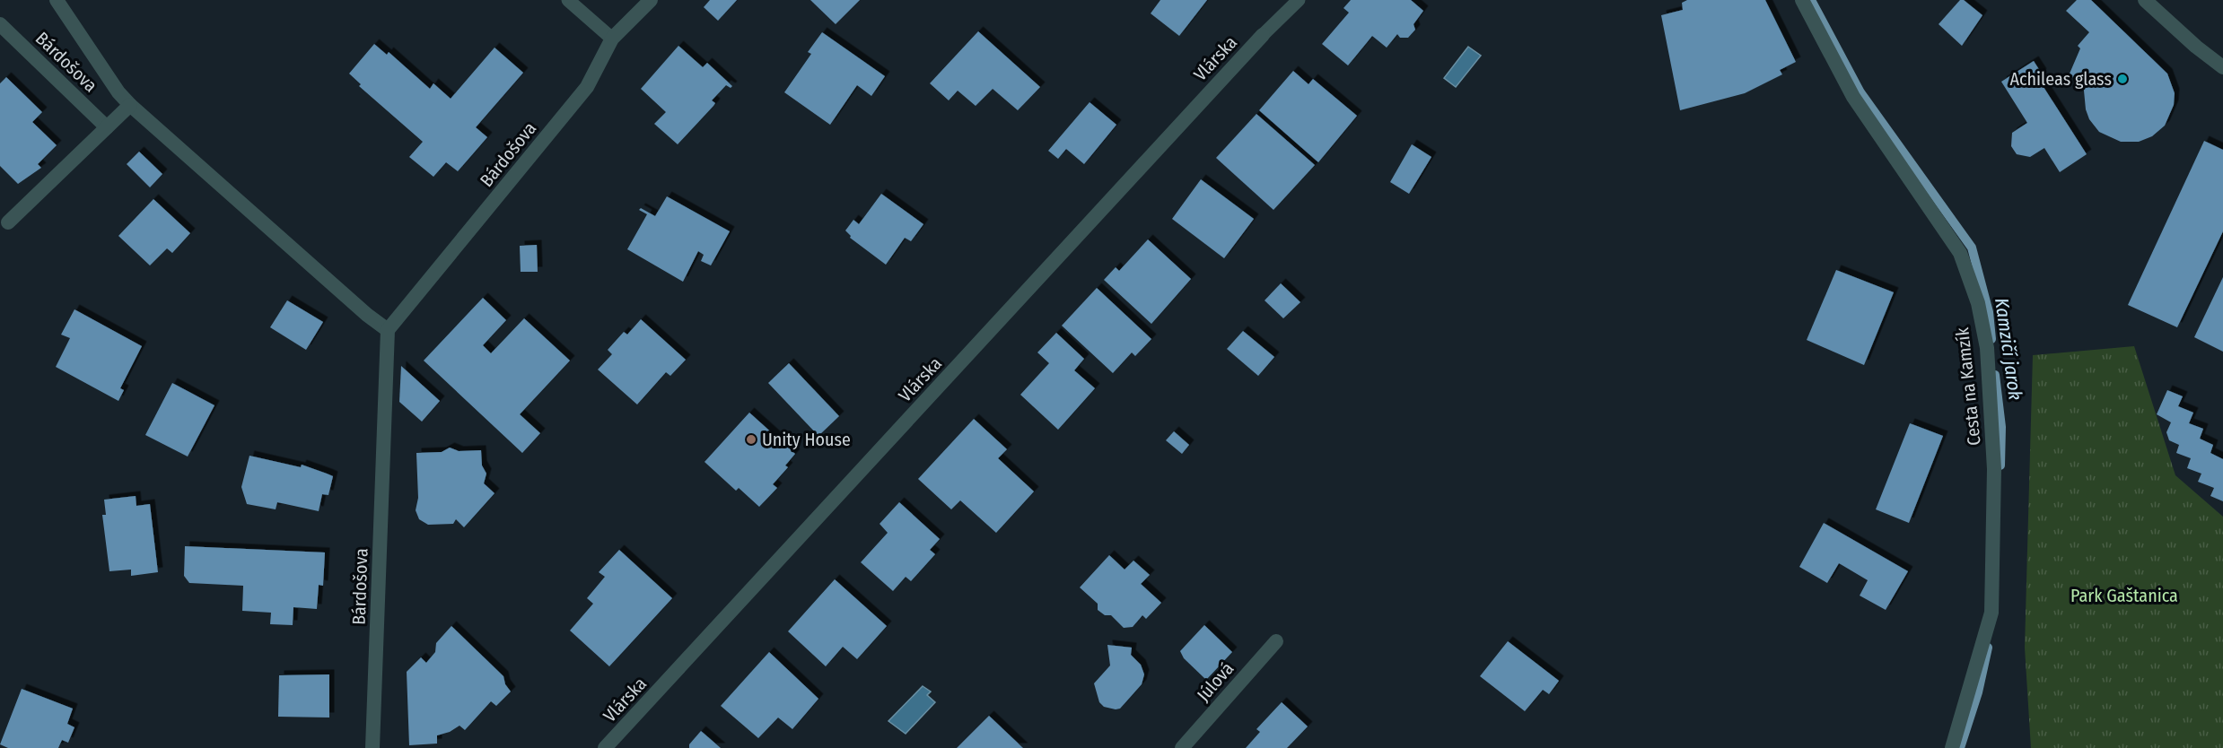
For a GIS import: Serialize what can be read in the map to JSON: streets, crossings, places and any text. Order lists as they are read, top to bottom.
{
  "streets": {
    "street": [
      "Vlárska",
      "Bárdošova",
      "Cesta na Kamzík",
      "Júlová"
    ]
  },
  "water": ["Kamzičí jarok"],
  "parks": ["Park Gaštanica"],
  "places": ["Achileas glass", "Unity House"]
}
